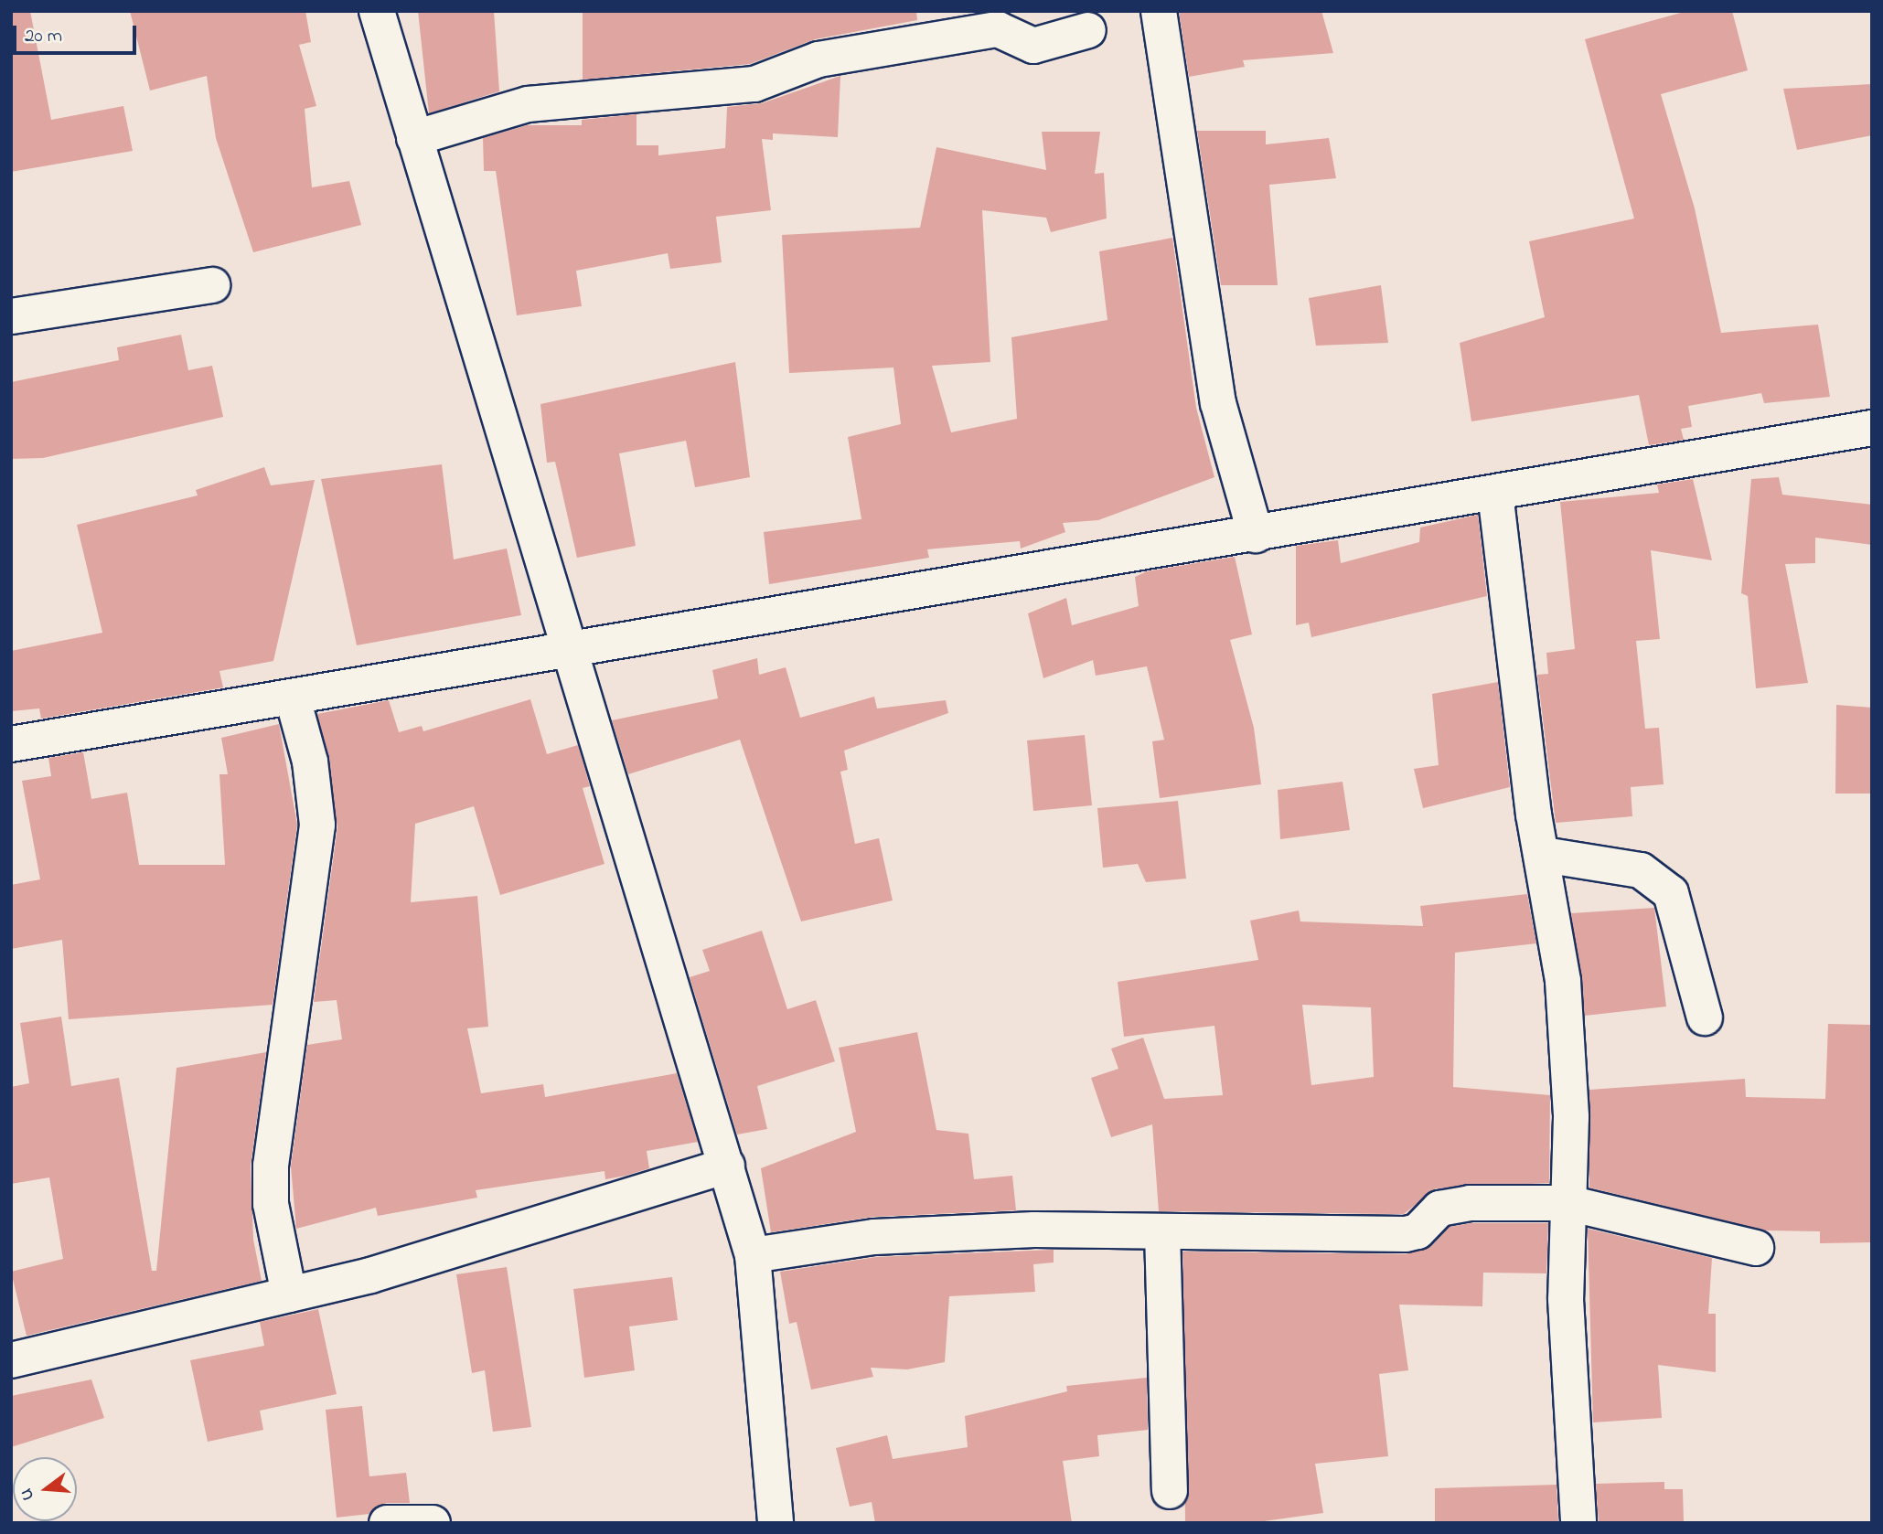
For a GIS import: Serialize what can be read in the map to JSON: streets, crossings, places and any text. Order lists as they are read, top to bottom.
{
  "scale_bar": "20 m",
  "north": "left"
}
